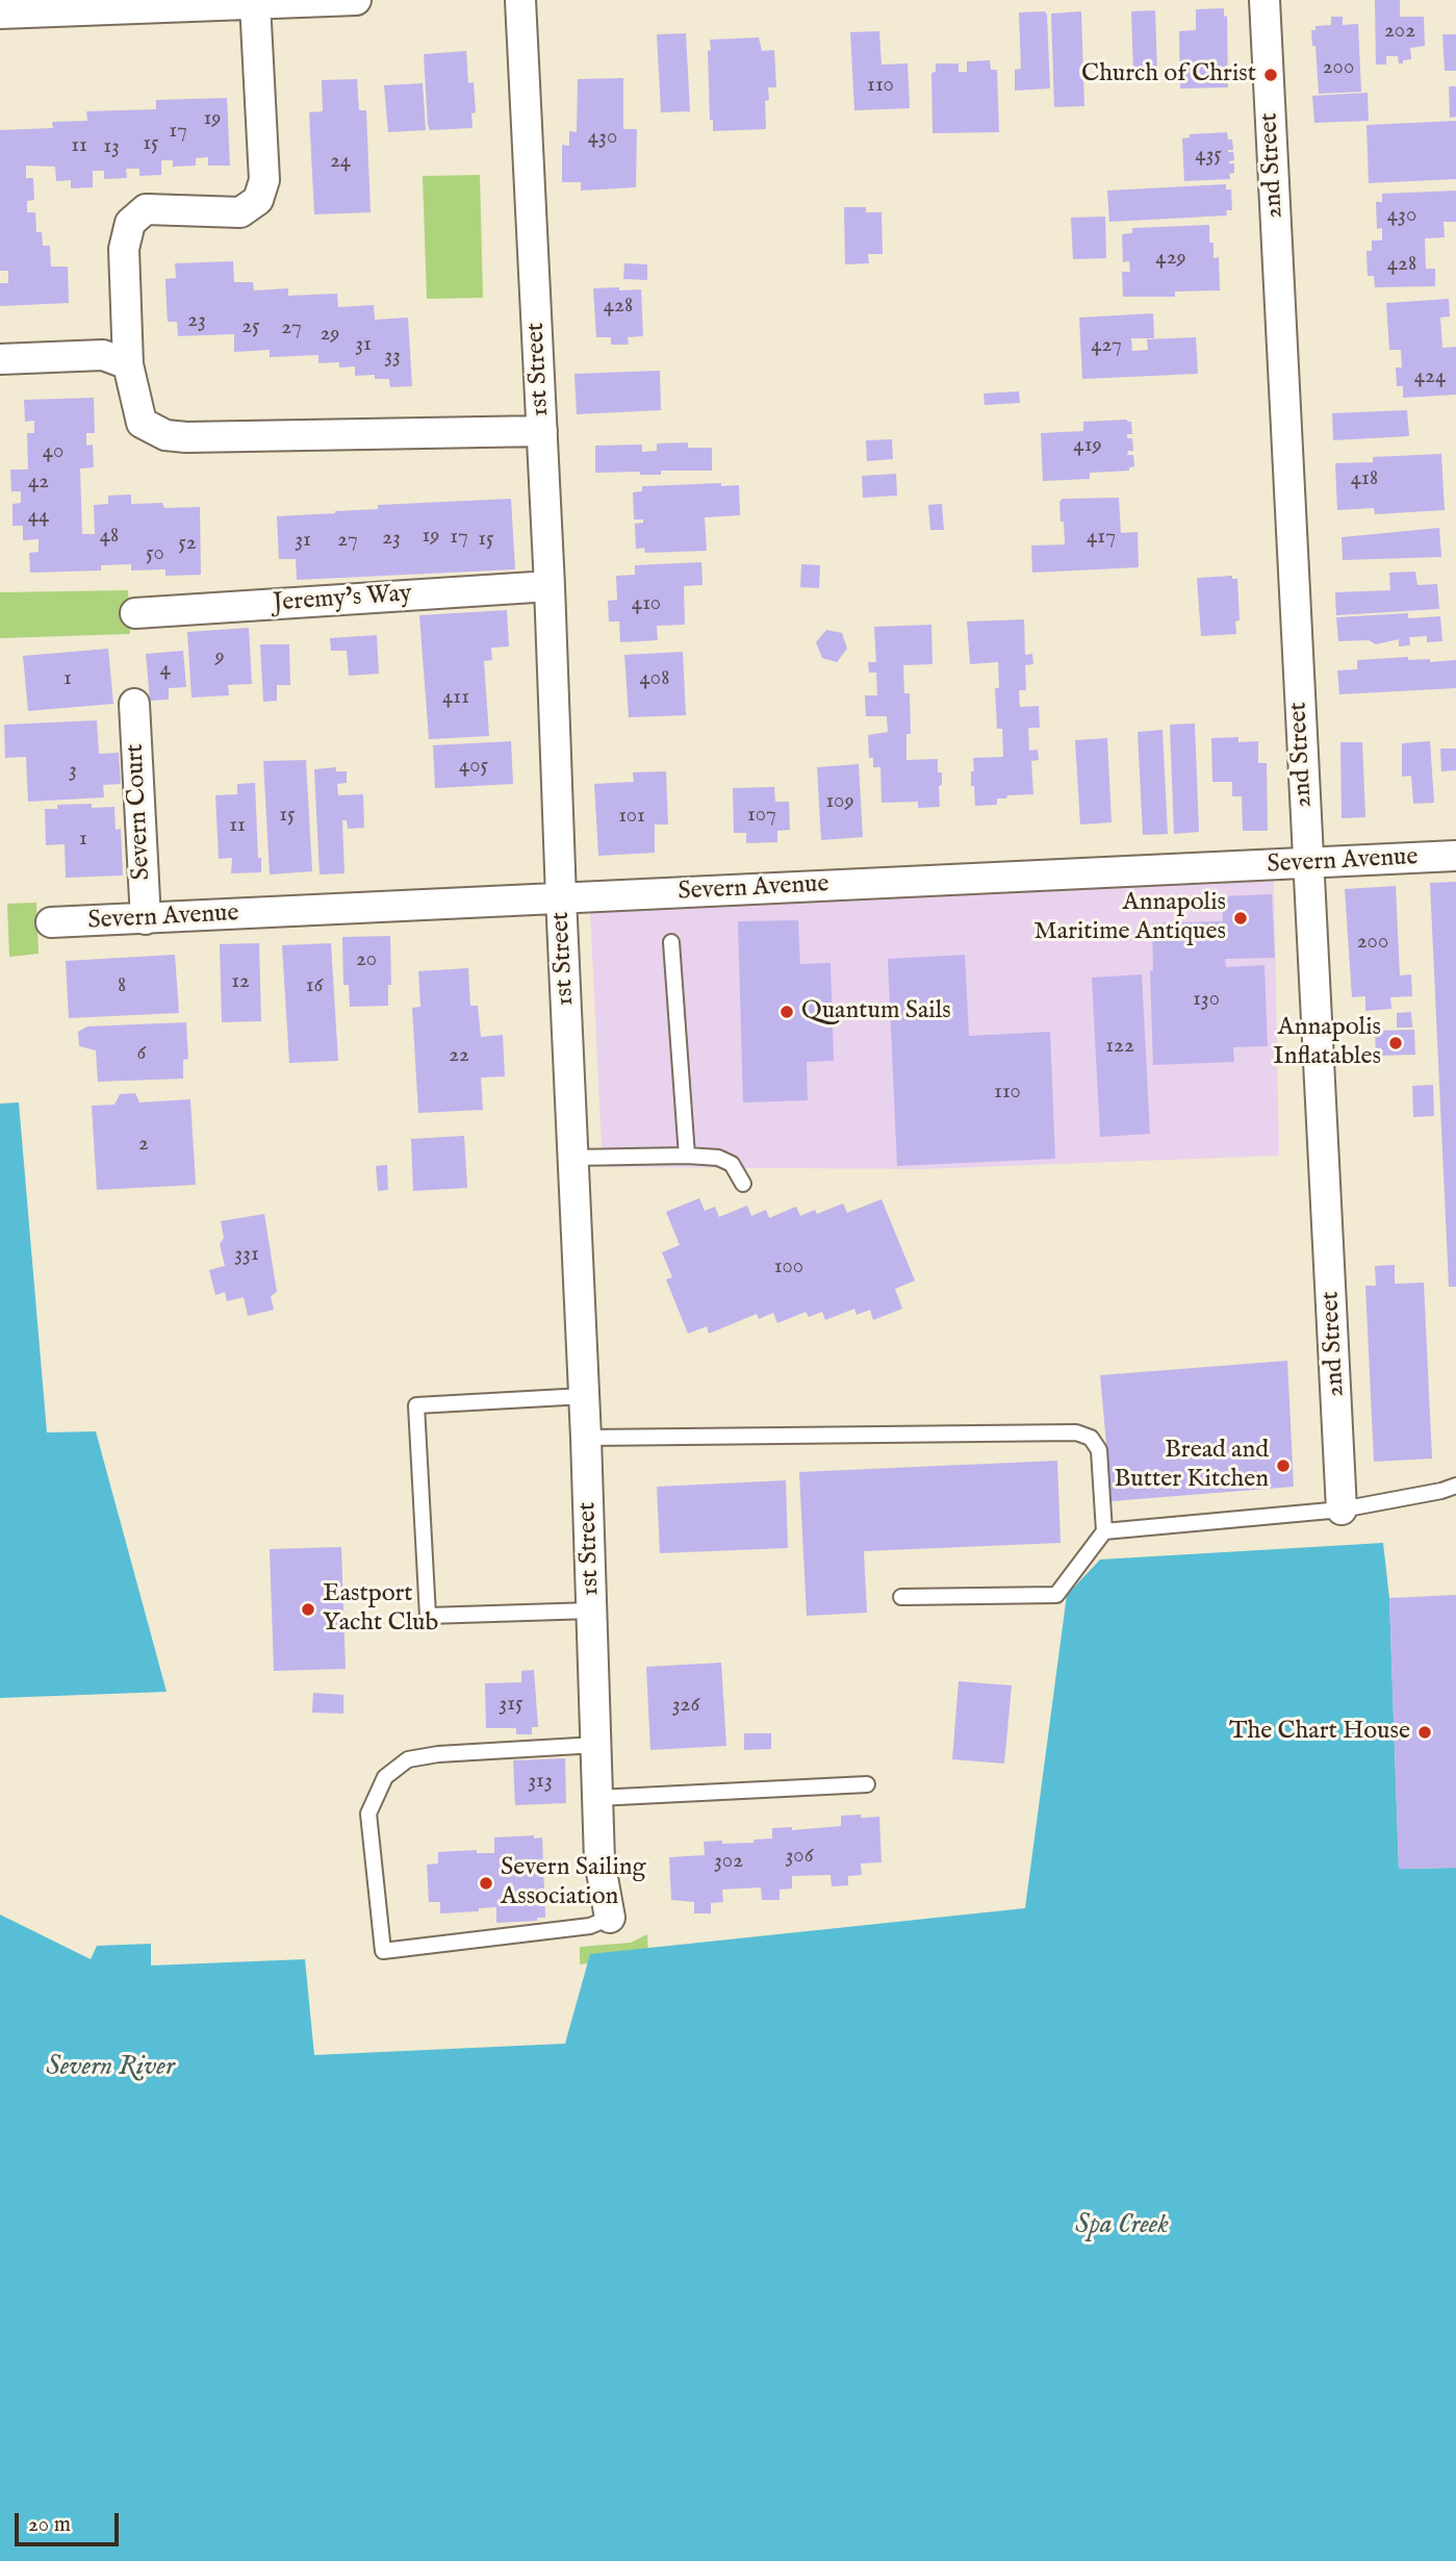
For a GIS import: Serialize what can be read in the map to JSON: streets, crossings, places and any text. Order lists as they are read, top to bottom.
{
  "streets": {
    "street": [
      "2nd Street",
      "1st Street",
      "Jeremy's Way",
      "Severn Court",
      "Severn Avenue"
    ]
  },
  "crossings": [
    ["2nd Street", "Severn Avenue"],
    ["1st Street", "Jeremy's Way"],
    ["1st Street", "Severn Avenue"],
    ["Severn Court", "Severn Avenue"]
  ],
  "water": ["Severn River", "Spa Creek"],
  "places": [
    "Church of Christ",
    "Annapolis Maritime Antiques",
    "Quantum Sails",
    "Annapolis Inflatables",
    "Bread and Butter Kitchen",
    "Eastport Yacht Club",
    "The Chart House",
    "Severn Sailing Association"
  ],
  "house_numbers": [
    "202",
    "200",
    "110",
    "19",
    "17",
    "430",
    "15",
    "11",
    "13",
    "435",
    "24",
    "430",
    "429",
    "428",
    "428",
    "23",
    "25",
    "27",
    "29",
    "31",
    "427",
    "33",
    "424",
    "419",
    "40",
    "418",
    "42",
    "44",
    "48",
    "19",
    "17",
    "417",
    "23",
    "15",
    "31",
    "27",
    "52",
    "50",
    "410",
    "9",
    "4",
    "1",
    "408",
    "411",
    "405",
    "3",
    "109",
    "15",
    "107",
    "101",
    "11",
    "1",
    "200",
    "20",
    "12",
    "8",
    "16",
    "130",
    "122",
    "6",
    "22",
    "110",
    "2",
    "331",
    "100",
    "315",
    "326",
    "313",
    "306",
    "302"
  ],
  "scale_bar": "20 m"
}
